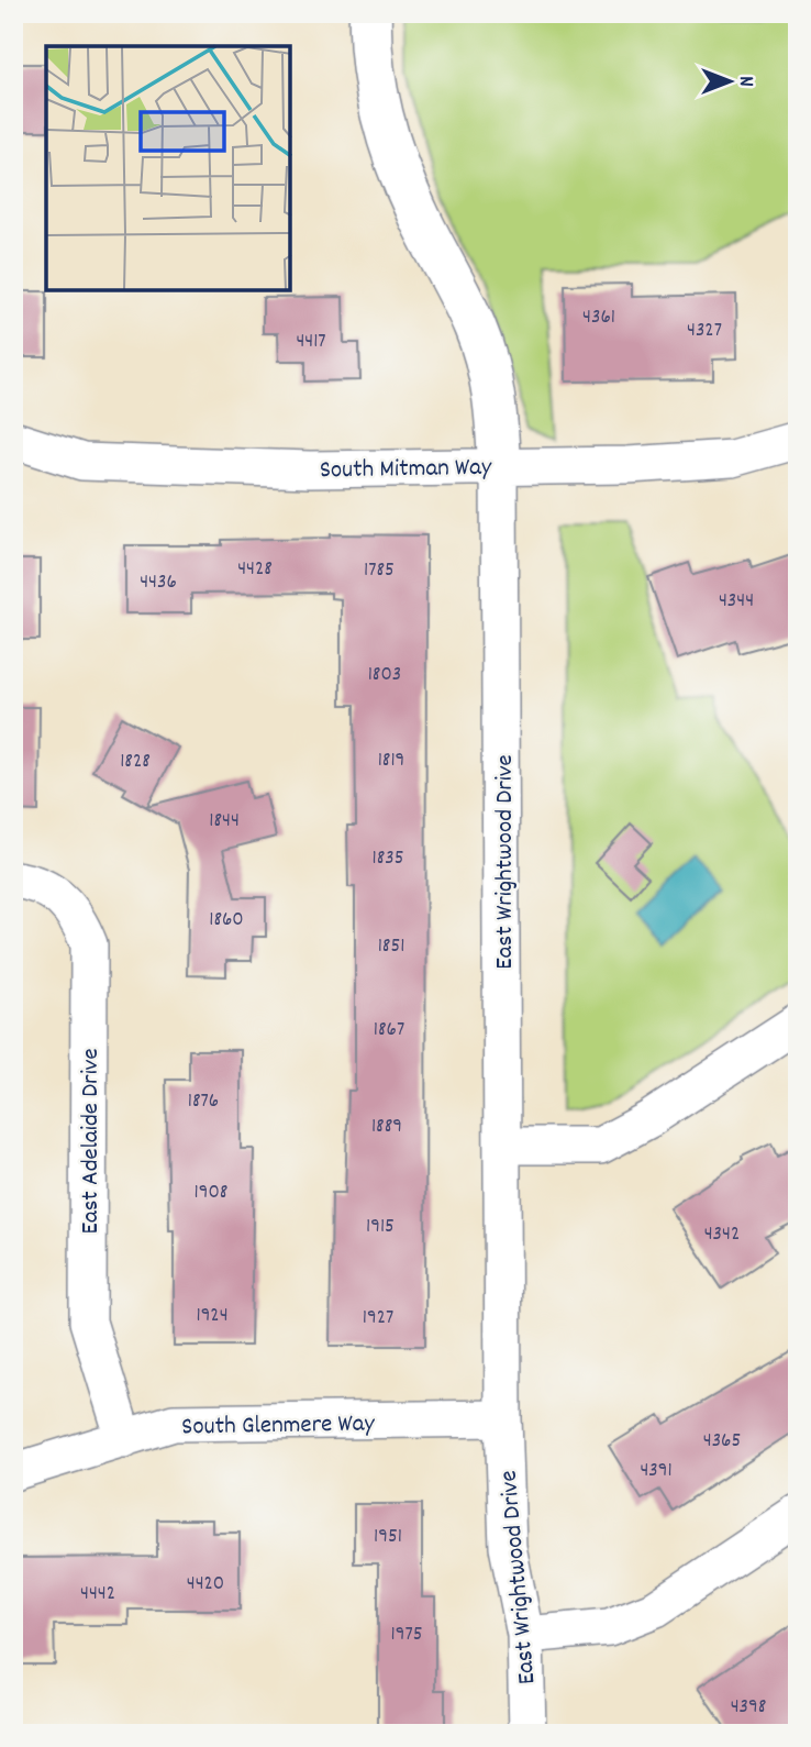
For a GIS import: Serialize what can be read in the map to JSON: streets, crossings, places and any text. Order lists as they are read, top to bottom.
{
  "streets": {
    "street": [
      "South Mitman Way",
      "East Wrightwood Drive",
      "East Adelaide Drive",
      "South Glenmere Way"
    ]
  },
  "crossings": [
    ["South Mitman Way", "East Wrightwood Drive"],
    ["East Wrightwood Drive", "South Glenmere Way"],
    ["East Adelaide Drive", "South Glenmere Way"]
  ],
  "house_numbers": [
    "4361",
    "4327",
    "4417",
    "4428",
    "1785",
    "4436",
    "4344",
    "1803",
    "1819",
    "1828",
    "1844",
    "1835",
    "1860",
    "1851",
    "1867",
    "1876",
    "1889",
    "1908",
    "1915",
    "4342",
    "1924",
    "1927",
    "4365",
    "4391",
    "1951",
    "4420",
    "4442",
    "1975",
    "4398"
  ],
  "north": "right"
}
